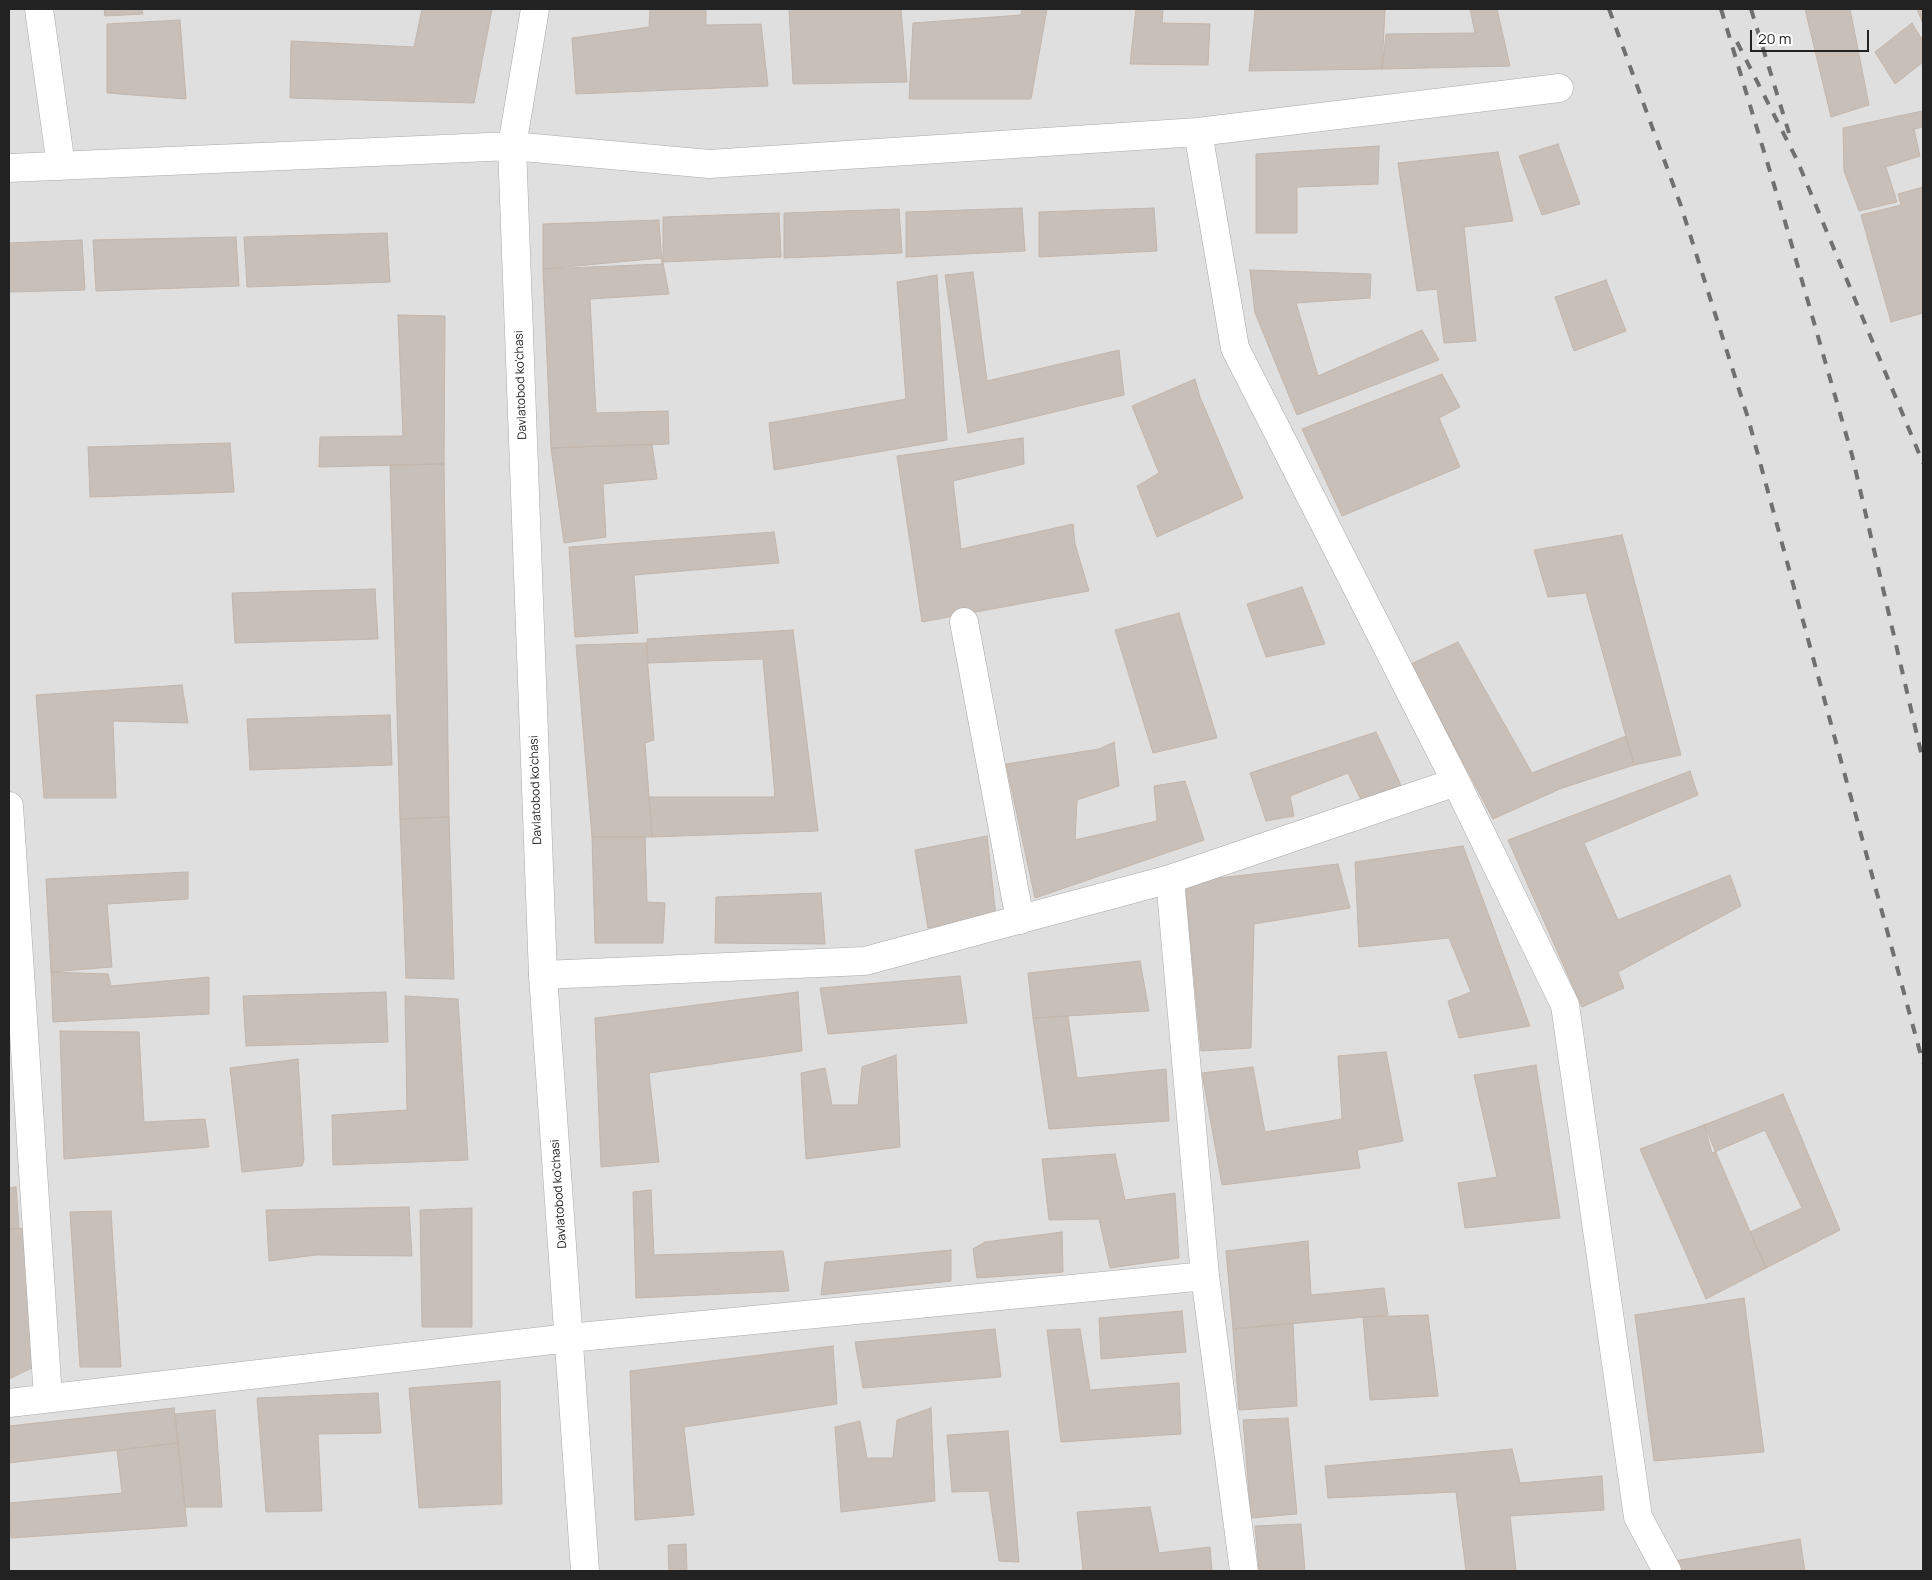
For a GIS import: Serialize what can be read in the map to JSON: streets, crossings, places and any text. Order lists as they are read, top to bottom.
{
  "streets": {
    "street": ["Davlatobod ko'chasi"]
  },
  "scale_bar": "20 m"
}
